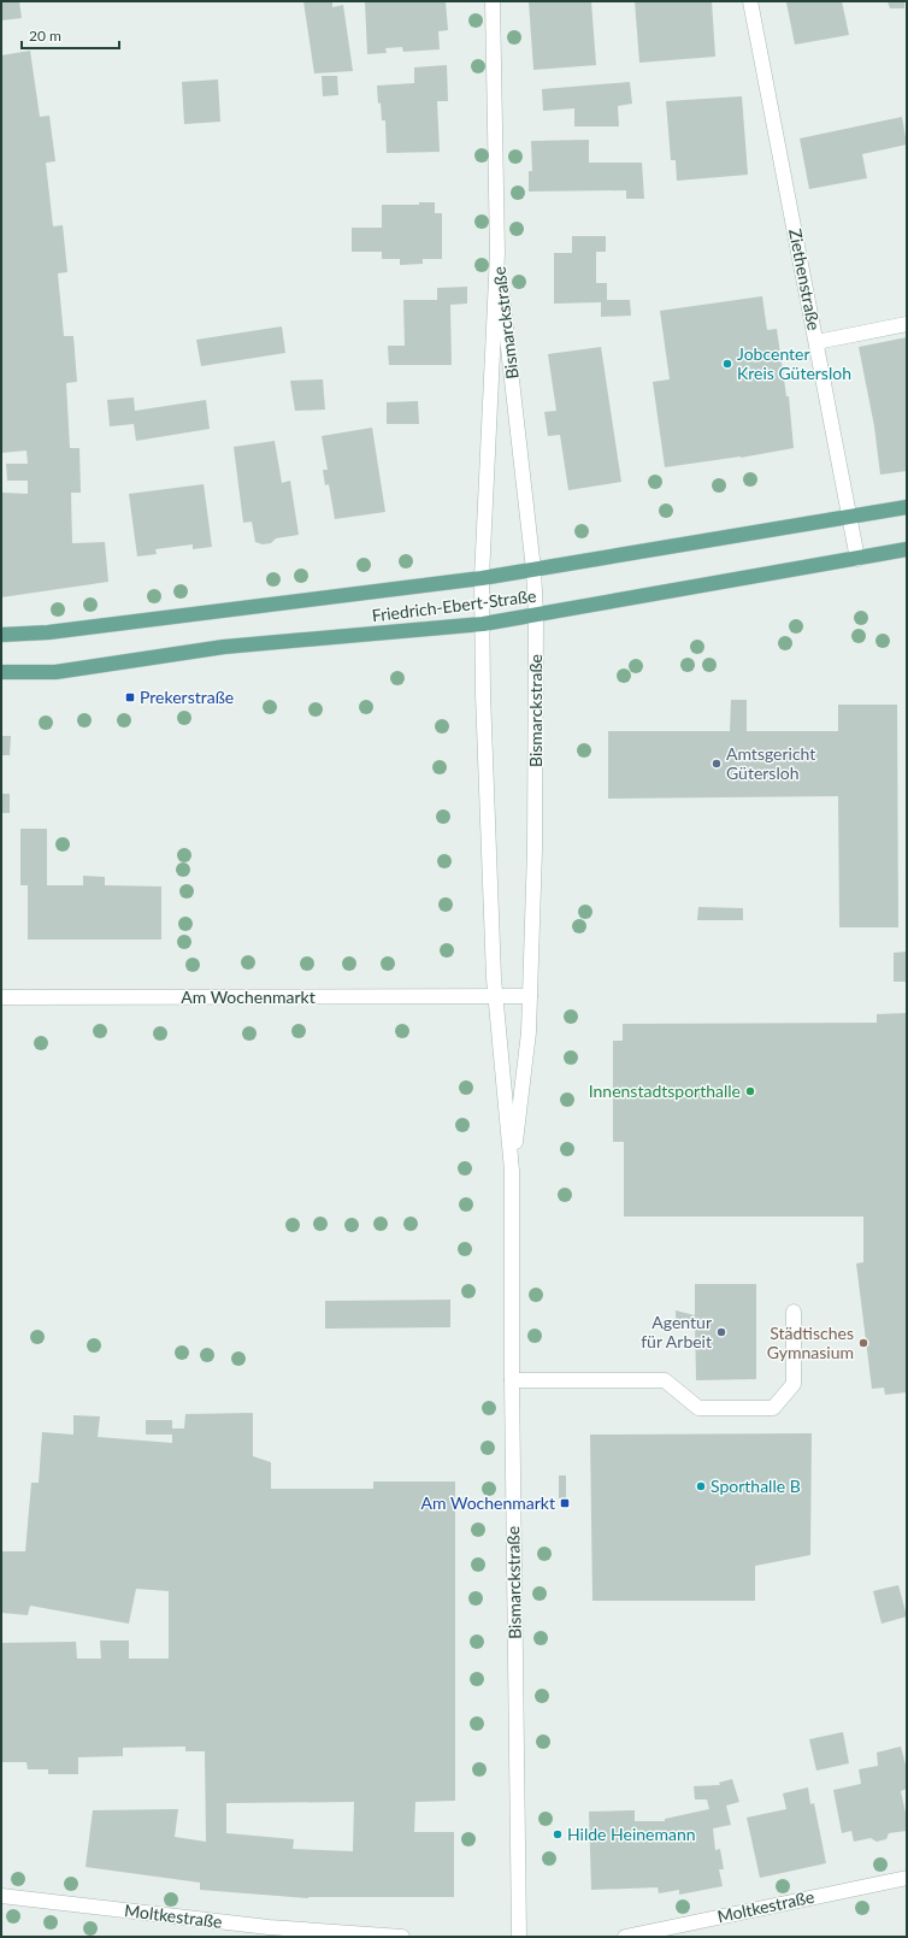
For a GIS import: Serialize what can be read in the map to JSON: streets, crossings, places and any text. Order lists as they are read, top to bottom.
{
  "streets": {
    "main road": ["Friedrich-Ebert-Straße"],
    "street": [
      "Ziethenstraße",
      "Bismarckstraße",
      "Am Wochenmarkt",
      "Moltkestraße"
    ]
  },
  "crossings": [
    ["Ziethenstraße", "Friedrich-Ebert-Straße"],
    ["Bismarckstraße", "Friedrich-Ebert-Straße"],
    ["Bismarckstraße", "Am Wochenmarkt"]
  ],
  "places": {
    "other": [
      "Jobcenter Kreis Gütersloh",
      "Amtsgericht Gütersloh",
      "Innenstadtsporthalle",
      "Agentur für Arbeit",
      "Städtisches Gymnasium",
      "Sporthalle B",
      "Hilde Heinemann"
    ],
    "transit": ["Prekerstraße", "Am Wochenmarkt"]
  },
  "scale_bar": "20 m"
}
